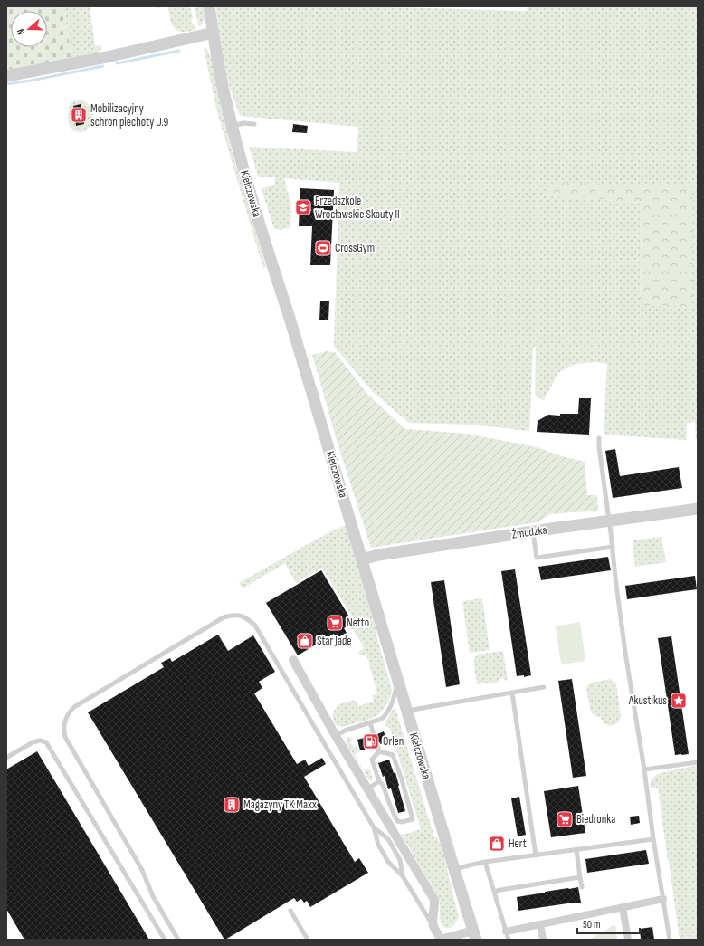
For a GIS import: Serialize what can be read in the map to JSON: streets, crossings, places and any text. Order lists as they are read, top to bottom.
{
  "streets": {
    "street": ["Kiełczowska", "Żmudzka"]
  },
  "crossings": [
    ["Kiełczowska", "Żmudzka"]
  ],
  "places": {
    "building": ["Mobilizacyjny schron piechoty U.9", "Magazyny TK Maxx"],
    "school or university": ["Przedszkole Wrocławskie Skauty II"],
    "sports": ["CrossGym"],
    "supermarket": ["Netto", "Biedronka"],
    "shop": ["Star Jade", "Hert"],
    "place": ["Akustikus"],
    "fuel station": ["Orlen"]
  },
  "scale_bar": "50 m",
  "north": "left"
}
